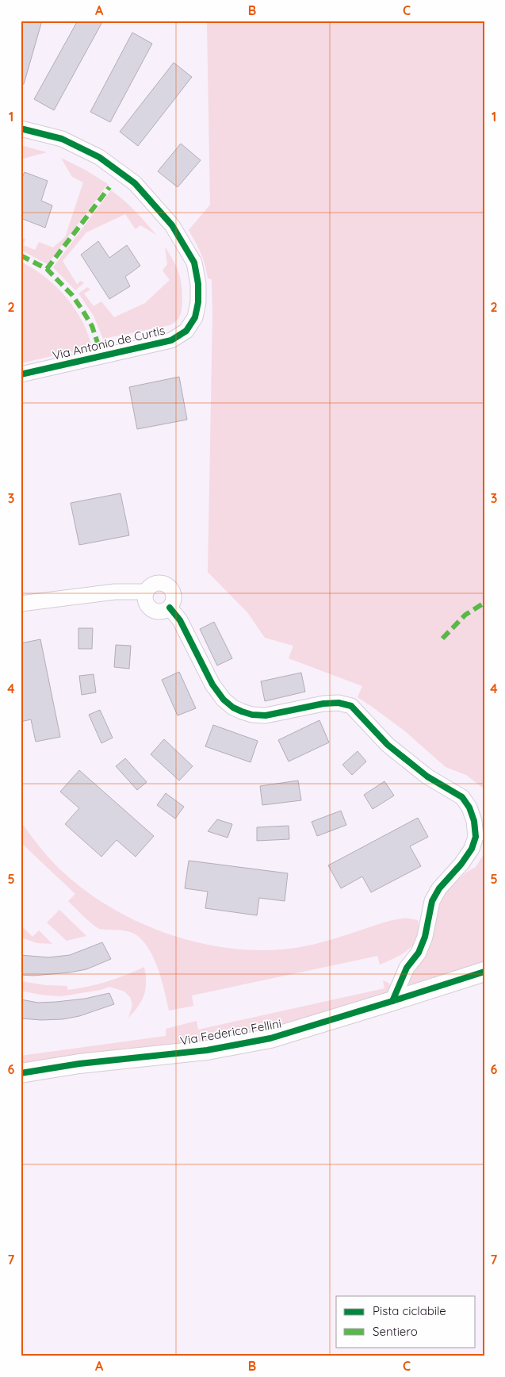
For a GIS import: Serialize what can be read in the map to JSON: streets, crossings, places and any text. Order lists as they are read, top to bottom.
{
  "streets": {
    "street": ["Via Antonio de Curtis", "Via Federico Fellini"]
  },
  "legend": ["Pista ciclabile", "Sentiero"],
  "grid": {
    "columns": ["A", "B", "C"],
    "rows": [
      "1",
      "2",
      "3",
      "4",
      "5",
      "6",
      "7"
    ]
  }
}
